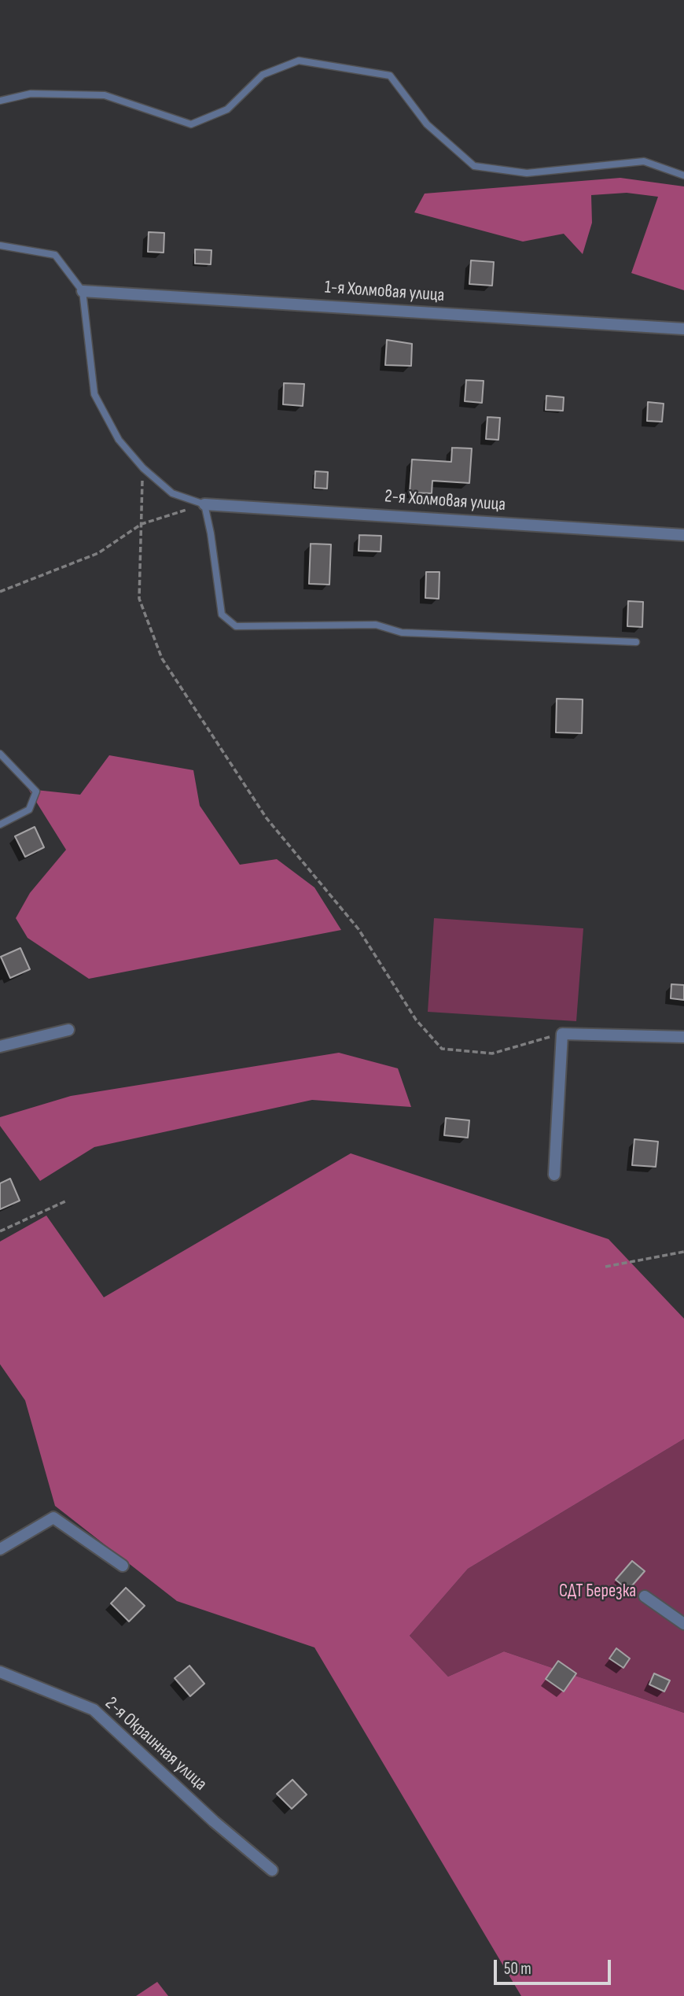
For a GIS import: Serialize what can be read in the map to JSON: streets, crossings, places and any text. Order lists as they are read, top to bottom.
{
  "streets": {
    "street": ["1-я Холмовая улица", "2-я Холмовая улица", "2-я Окраинная улица"]
  },
  "parks": ["СДТ Березка"],
  "scale_bar": "50 m"
}
